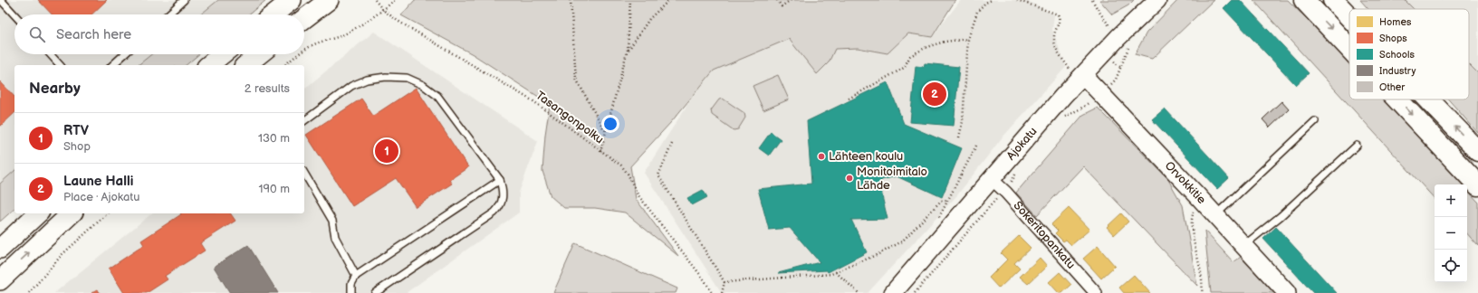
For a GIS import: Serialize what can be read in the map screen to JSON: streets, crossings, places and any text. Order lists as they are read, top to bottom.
{
  "streets": {
    "street": ["Ajokatu", "Orvokkitie", "Sokeritopankatu"],
    "path": ["Tasangonpolku"]
  },
  "crossings": [
    ["Ajokatu", "Orvokkitie"],
    ["Ajokatu", "Sokeritopankatu"]
  ],
  "places": ["Lähteen koulu", "Monitoimitalo Lähde"],
  "legend": [
    "Homes",
    "Shops",
    "Schools",
    "Industry",
    "Other"
  ],
  "page": {
    "search": "Search here",
    "heading": ["Nearby", "2 results"],
    "pins": ["2", "1"],
    "list": [
      {
        "mark": "1",
        "name": "RTV",
        "note": "Shop",
        "value": "130 m"
      },
      {
        "mark": "2",
        "name": "Laune Halli",
        "note": "Place · Ajokatu",
        "value": "190 m"
      }
    ],
    "map_buttons": ["+", "−"]
  }
}
